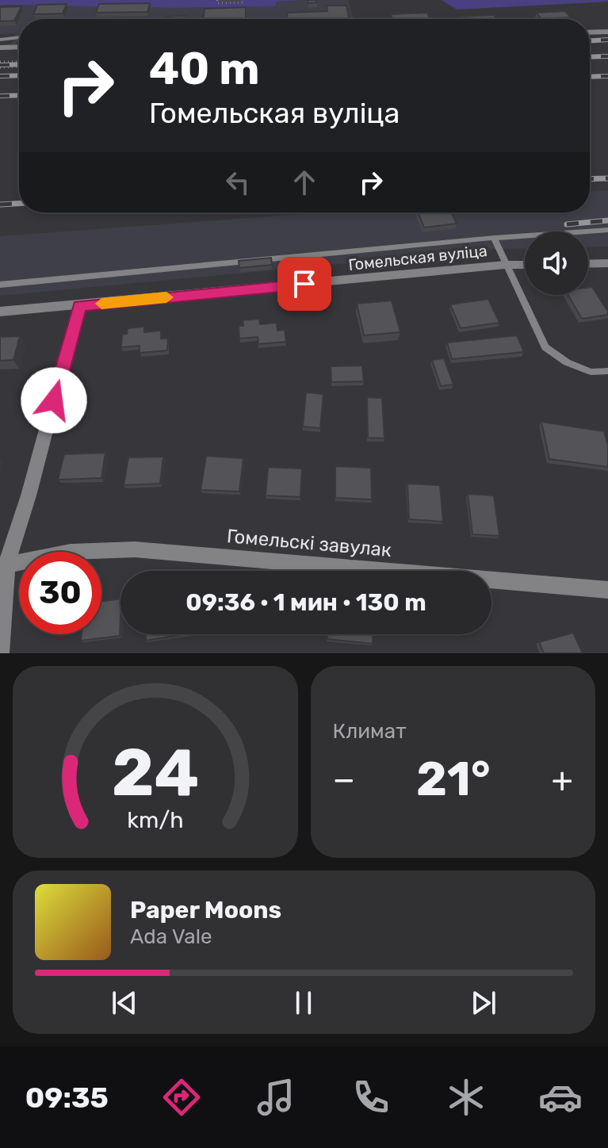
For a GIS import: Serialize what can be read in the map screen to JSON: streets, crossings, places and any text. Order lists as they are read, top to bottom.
{
  "streets": {
    "street": ["Гомельская вуліца", "Гомельскі завулак"]
  },
  "page": {
    "turn": ["40 m", "Гомельская вуліца"],
    "limit": "30",
    "trip": "09:36 · 1 мин · 130 m",
    "tile": "Климат",
    "heat": ["−", "21°", "+"],
    "song": ["Paper Moons", "Ada Vale"],
    "tabs": "09:35",
    "gauge": ["24", "km/h"]
  }
}
